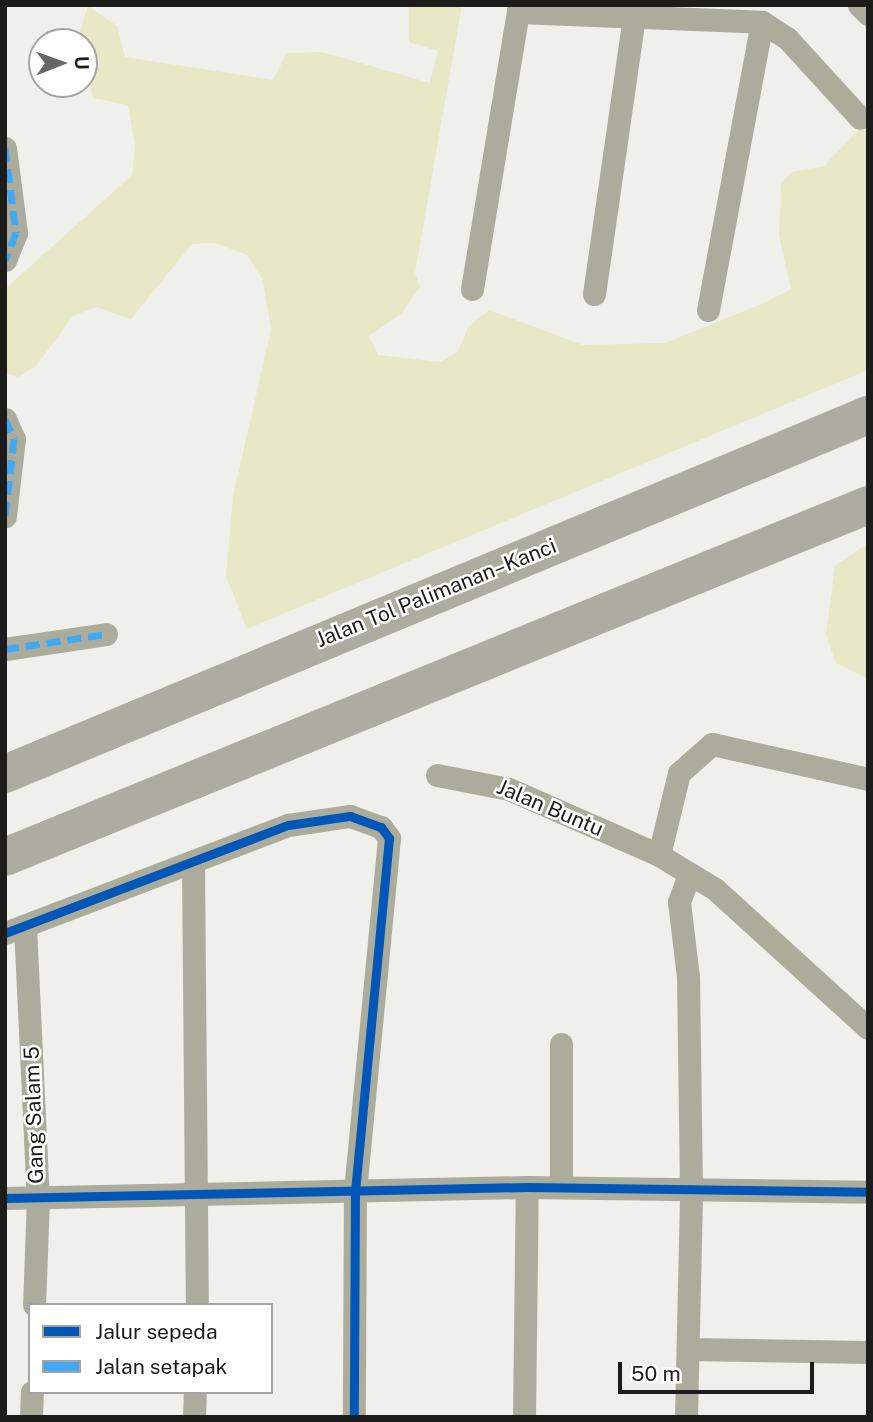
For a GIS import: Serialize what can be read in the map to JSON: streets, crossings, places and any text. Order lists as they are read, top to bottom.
{
  "streets": {
    "highway": ["Jalan Tol Palimanan–Kanci"],
    "street": ["Jalan Buntu", "Gang Salam 5"]
  },
  "legend": ["Jalur sepeda", "Jalan setapak"],
  "scale_bar": "50 m",
  "north": "right"
}
